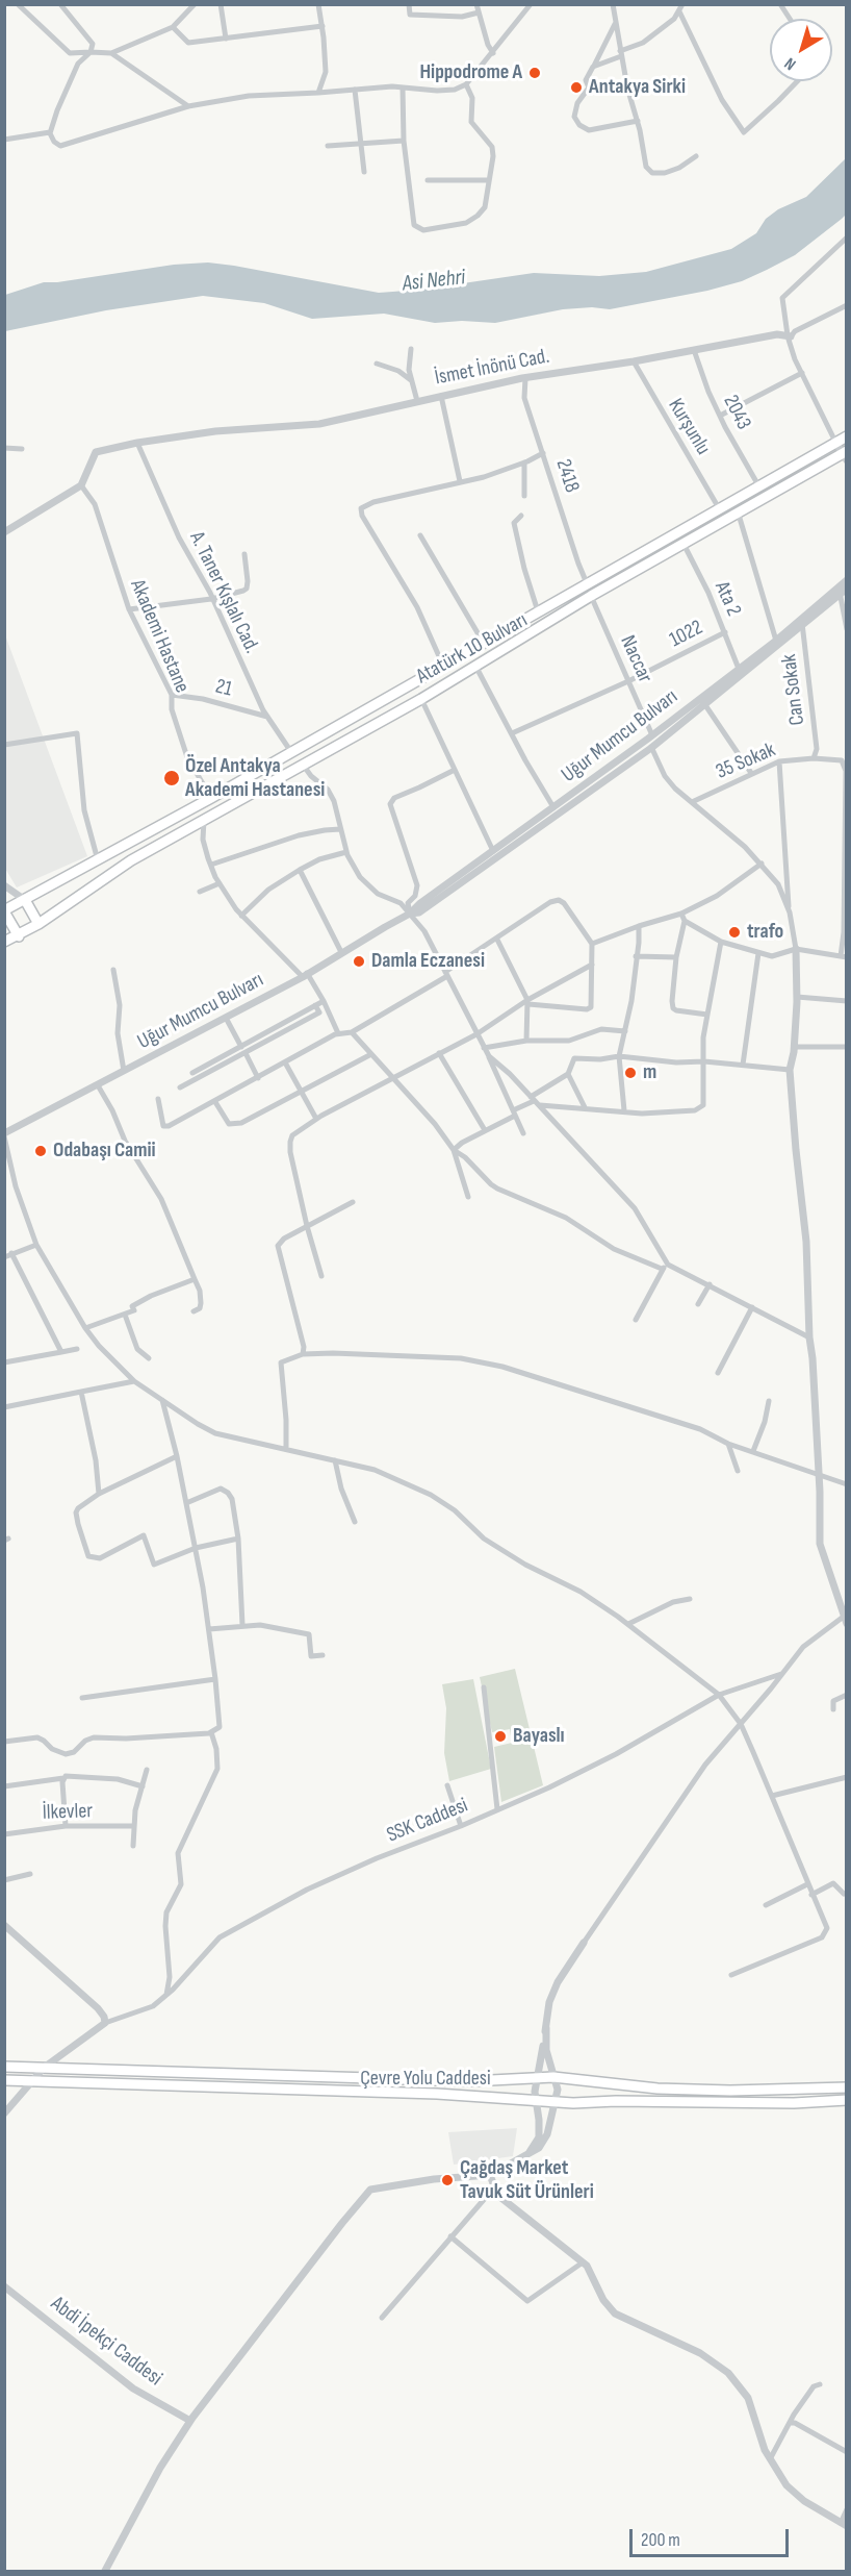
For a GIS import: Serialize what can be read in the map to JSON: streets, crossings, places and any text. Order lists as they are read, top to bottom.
{
  "streets": {
    "highway": ["Atatürk 10 Bulvarı", "Çevre Yolu Caddesi"],
    "street": [
      "İsmet İnönü Cad.",
      "2043",
      "Kurşunlu",
      "2418",
      "A. Taner Kışlalı Cad.",
      "Ata 2",
      "1022",
      "Akademi Hastane",
      "Naccar",
      "21",
      "Can Sokak",
      "Uğur Mumcu Bulvarı",
      "35 Sokak",
      "İlkevler",
      "SSK Caddesi",
      "Abdi İpekçi Caddesi"
    ]
  },
  "crossings": [
    ["İsmet İnönü Cad.", "2043"],
    ["İsmet İnönü Cad.", "Kurşunlu"],
    ["İsmet İnönü Cad.", "2418"],
    ["İsmet İnönü Cad.", "A. Taner Kışlalı Cad."],
    ["İsmet İnönü Cad.", "Akademi Hastane"],
    ["2043", "Atatürk 10 Bulvarı"],
    ["Kurşunlu", "Atatürk 10 Bulvarı"],
    ["2418", "Atatürk 10 Bulvarı"],
    ["A. Taner Kışlalı Cad.", "Atatürk 10 Bulvarı"],
    ["A. Taner Kışlalı Cad.", "21"],
    ["Ata 2", "1022"],
    ["Ata 2", "Atatürk 10 Bulvarı"],
    ["Ata 2", "Uğur Mumcu Bulvarı"],
    ["1022", "Naccar"],
    ["Akademi Hastane", "Atatürk 10 Bulvarı"],
    ["Akademi Hastane", "21"],
    ["Atatürk 10 Bulvarı", "Naccar"],
    ["Naccar", "Uğur Mumcu Bulvarı"],
    ["Naccar", "35 Sokak"],
    ["Can Sokak", "Uğur Mumcu Bulvarı"],
    ["Can Sokak", "35 Sokak"]
  ],
  "water": ["Asi Nehri"],
  "places": [
    "Hippodrome A",
    "Antakya Sirki",
    "Özel Antakya Akademi Hastanesi",
    "trafo",
    "Damla Eczanesi",
    "m",
    "Odabaşı Camii",
    "Bayaslı",
    "Çağdaş Market Tavuk Süt Ürünleri"
  ],
  "scale_bar": "200 m",
  "north": "bottom left"
}
